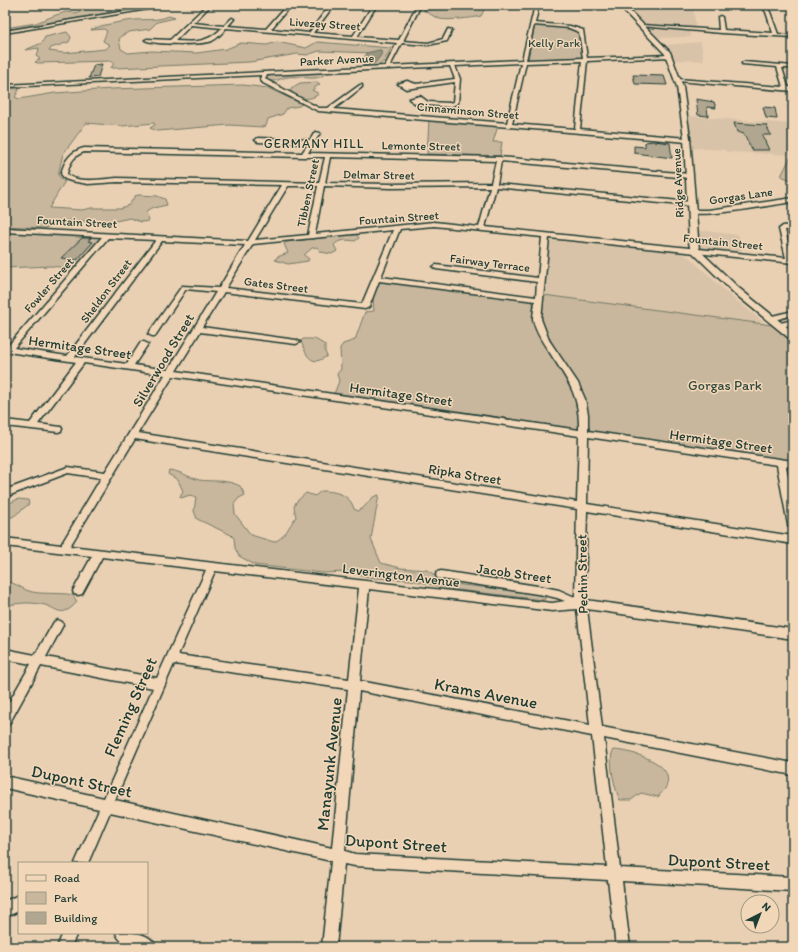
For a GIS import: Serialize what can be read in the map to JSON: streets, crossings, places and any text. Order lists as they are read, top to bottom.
{
  "streets": {
    "main road": ["Ridge Avenue"],
    "street": [
      "Livezey Street",
      "Parker Avenue",
      "Cinnaminson Street",
      "Lemonte Street",
      "Delmar Street",
      "Tibben Street",
      "Gorgas Lane",
      "Fountain Street",
      "Fairway Terrace",
      "Fowler Street",
      "Gates Street",
      "Sheldon Street",
      "Hermitage Street",
      "Silverwood Street",
      "Ripka Street",
      "Jacob Street",
      "Pechin Street",
      "Leverington Avenue",
      "Krams Avenue",
      "Fleming Street",
      "Manayunk Avenue",
      "Dupont Street"
    ]
  },
  "crossings": [
    ["Parker Avenue", "Cinnaminson Street"],
    ["Cinnaminson Street", "Ridge Avenue"],
    ["Lemonte Street", "Delmar Street"],
    ["Lemonte Street", "Ridge Avenue"],
    ["Lemonte Street", "Tibben Street"],
    ["Delmar Street", "Ridge Avenue"],
    ["Delmar Street", "Tibben Street"],
    ["Delmar Street", "Gorgas Lane"],
    ["Delmar Street", "Silverwood Street"],
    ["Ridge Avenue", "Gorgas Lane"],
    ["Ridge Avenue", "Fountain Street"],
    ["Tibben Street", "Fountain Street"],
    ["Fountain Street", "Fowler Street"],
    ["Fountain Street", "Sheldon Street"],
    ["Fountain Street", "Silverwood Street"],
    ["Fountain Street", "Pechin Street"],
    ["Fairway Terrace", "Pechin Street"],
    ["Fowler Street", "Hermitage Street"],
    ["Gates Street", "Silverwood Street"],
    ["Sheldon Street", "Hermitage Street"],
    ["Hermitage Street", "Silverwood Street"],
    ["Hermitage Street", "Pechin Street"],
    ["Silverwood Street", "Ripka Street"],
    ["Silverwood Street", "Leverington Avenue"],
    ["Ripka Street", "Pechin Street"],
    ["Jacob Street", "Pechin Street"],
    ["Jacob Street", "Leverington Avenue"],
    ["Pechin Street", "Leverington Avenue"],
    ["Pechin Street", "Krams Avenue"],
    ["Pechin Street", "Dupont Street"],
    ["Leverington Avenue", "Fleming Street"],
    ["Leverington Avenue", "Manayunk Avenue"],
    ["Krams Avenue", "Fleming Street"],
    ["Krams Avenue", "Manayunk Avenue"],
    ["Fleming Street", "Dupont Street"],
    ["Manayunk Avenue", "Dupont Street"]
  ],
  "districts": ["GERMANY HILL"],
  "parks": ["Kelly Park", "Gorgas Park"],
  "legend": ["Road", "Park", "Building"],
  "north": "top right"
}
